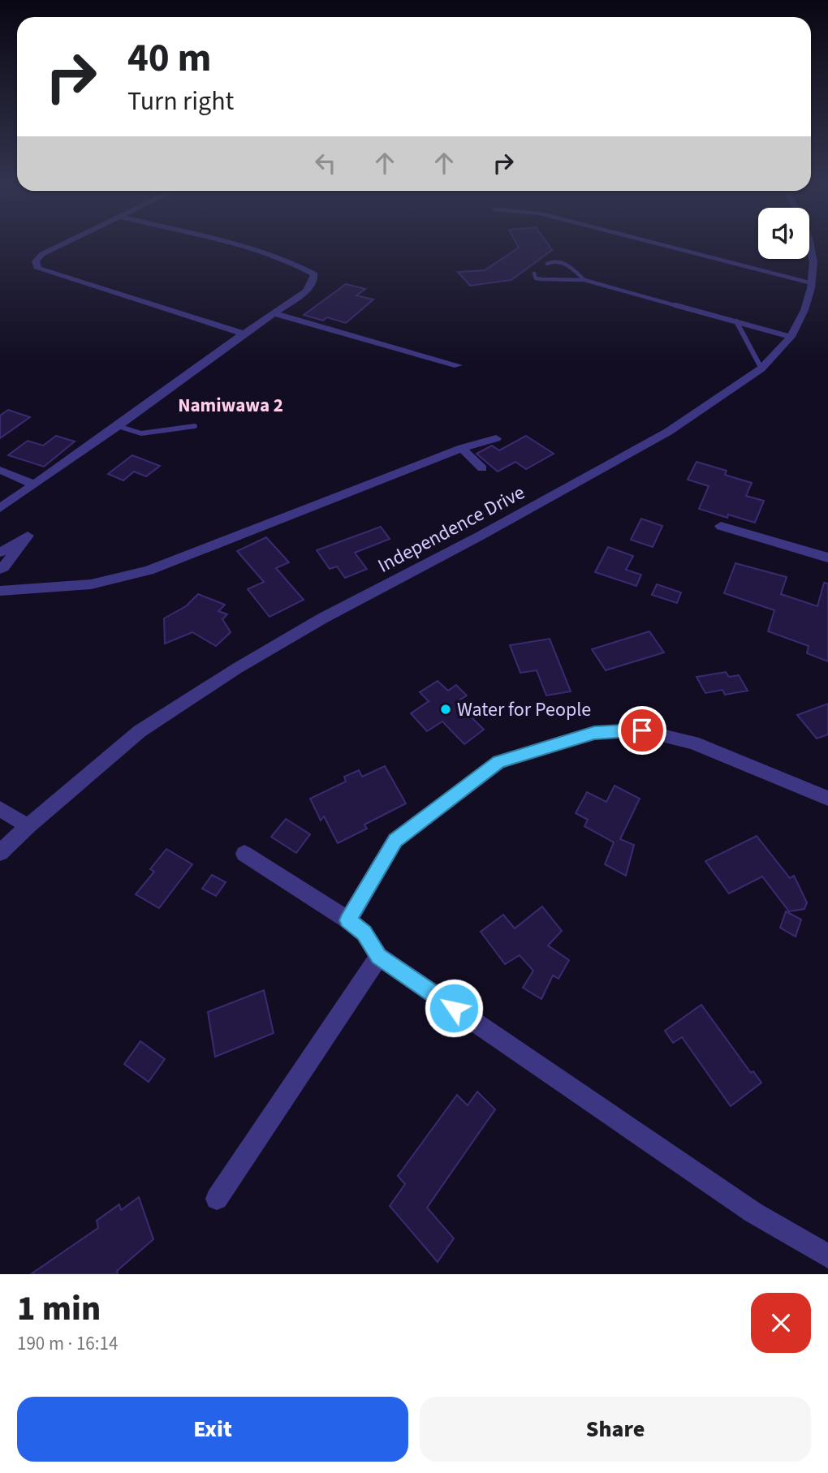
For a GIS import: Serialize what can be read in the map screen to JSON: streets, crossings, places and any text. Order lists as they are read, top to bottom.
{
  "streets": {
    "street": ["Independence Drive"]
  },
  "districts": ["Namiwawa 2"],
  "places": ["Water for People"],
  "page": {
    "turn": ["40 m", "Turn right"],
    "heading": ["1 min", "190 m · 16:14"],
    "buttons": ["Exit", "Share"]
  }
}
